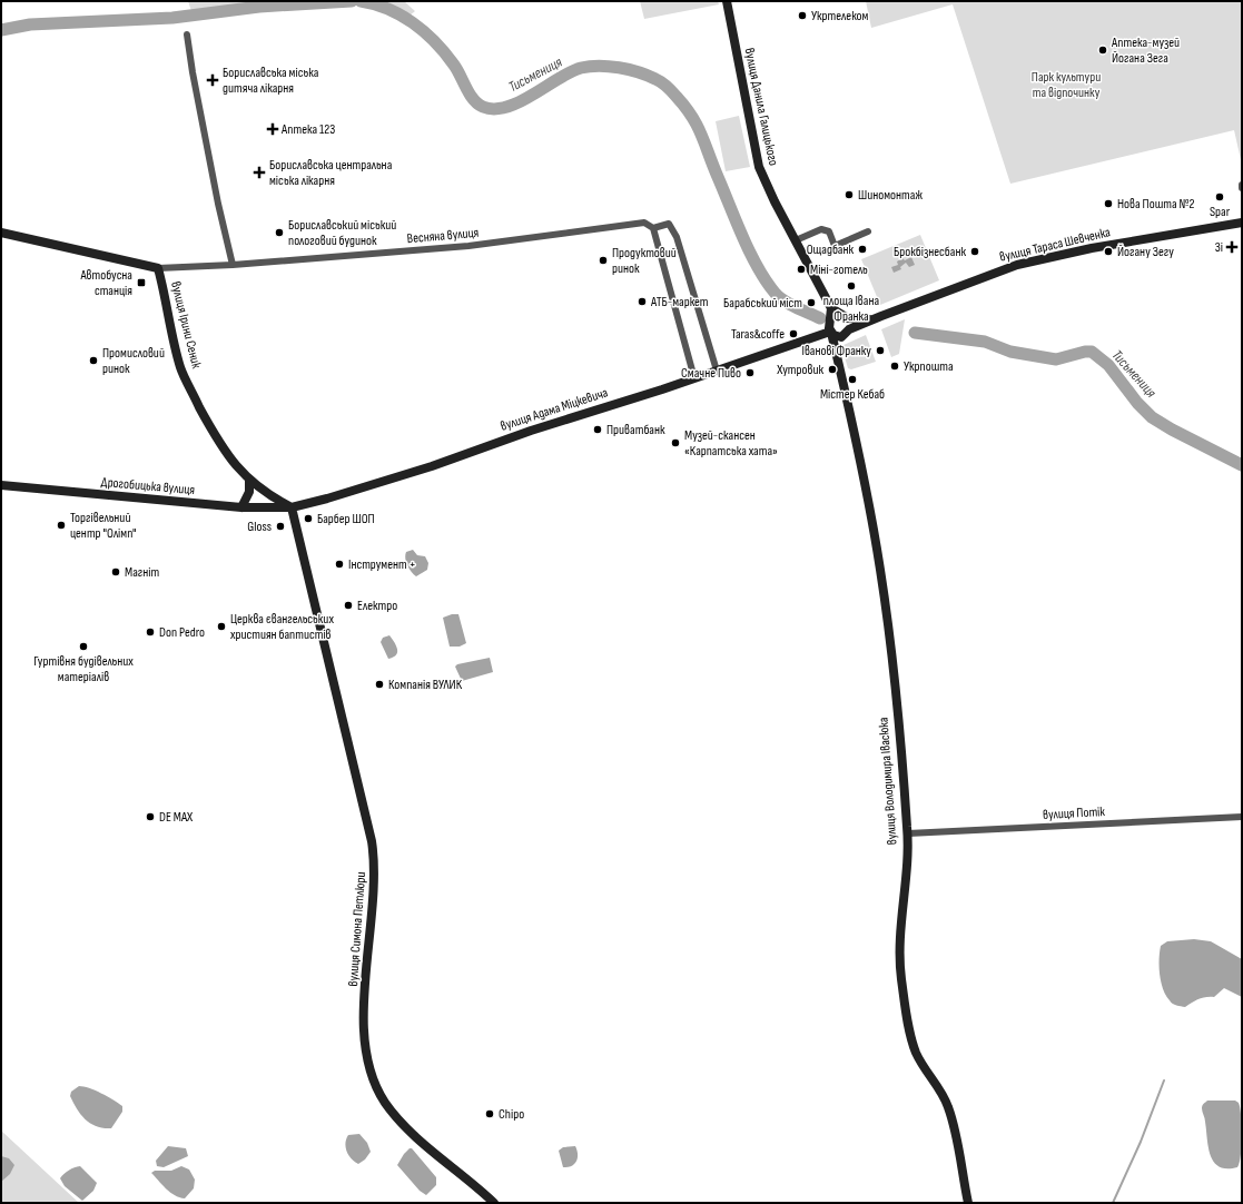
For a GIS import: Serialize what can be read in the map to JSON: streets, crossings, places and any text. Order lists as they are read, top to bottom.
{
  "streets": {
    "main road": [
      "вулиця Данила Галицького",
      "вулиця Тараса Шевченка",
      "вулиця Ірини Сеник",
      "вулиця Адама Міцкевича",
      "Дрогобицька вулиця",
      "вулиця Володимира Івасюка",
      "вулиця Симона Петлюри"
    ],
    "street": ["Весняна вулиця", "вулиця Потік"]
  },
  "crossings": [
    ["Весняна вулиця", "вулиця Ірини Сеник"],
    ["Весняна вулиця", "вулиця Адама Міцкевича"],
    ["вулиця Ірини Сеник", "вулиця Адама Міцкевича"],
    ["вулиця Ірини Сеник", "Дрогобицька вулиця"],
    ["вулиця Ірини Сеник", "вулиця Симона Петлюри"],
    ["вулиця Адама Міцкевича", "Дрогобицька вулиця"],
    ["вулиця Адама Міцкевича", "вулиця Симона Петлюри"],
    ["Дрогобицька вулиця", "вулиця Симона Петлюри"],
    ["вулиця Володимира Івасюка", "вулиця Потік"]
  ],
  "water": ["Тисьмениця"],
  "parks": ["Парк культури та відпочинку"],
  "places": {
    "other": [
      "Укртелеком",
      "Аптека-музей Йогана Зега",
      "Шиномонтаж",
      "Spar",
      "Нова Пошта №2",
      "Бориславський міський пологовий будинок",
      "Ощадбанк",
      "Брокбізнесбанк",
      "Йогану Зегу",
      "Продуктовий ринок",
      "Міні-готель",
      "площа Івана Франка",
      "АТБ-маркет",
      "Барабський міст",
      "Taras&coffe",
      "Іванові Франку",
      "Промисловий ринок",
      "Укрпошта",
      "Хутровик",
      "Смачне Пиво",
      "Містер Кебаб",
      "Приватбанк",
      "Музей-скансен «Карпатська хата»",
      "Барбер ШОП",
      "Торгівельний центр \"Олімп\"",
      "Gloss",
      "Інструмент +",
      "Магніт",
      "Електро",
      "Церква євангельських християн баптистів",
      "Don Pedro",
      "Гуртівня будівельних матеріалів",
      "Компанія ВУЛИК",
      "DE MAX",
      "Chipo"
    ],
    "health": [
      "Бориславська міська дитяча лікарня",
      "Аптека 123",
      "Бориславська центральна міська лікарня",
      "3і"
    ],
    "transit": ["Автобусна станція"]
  }
}
